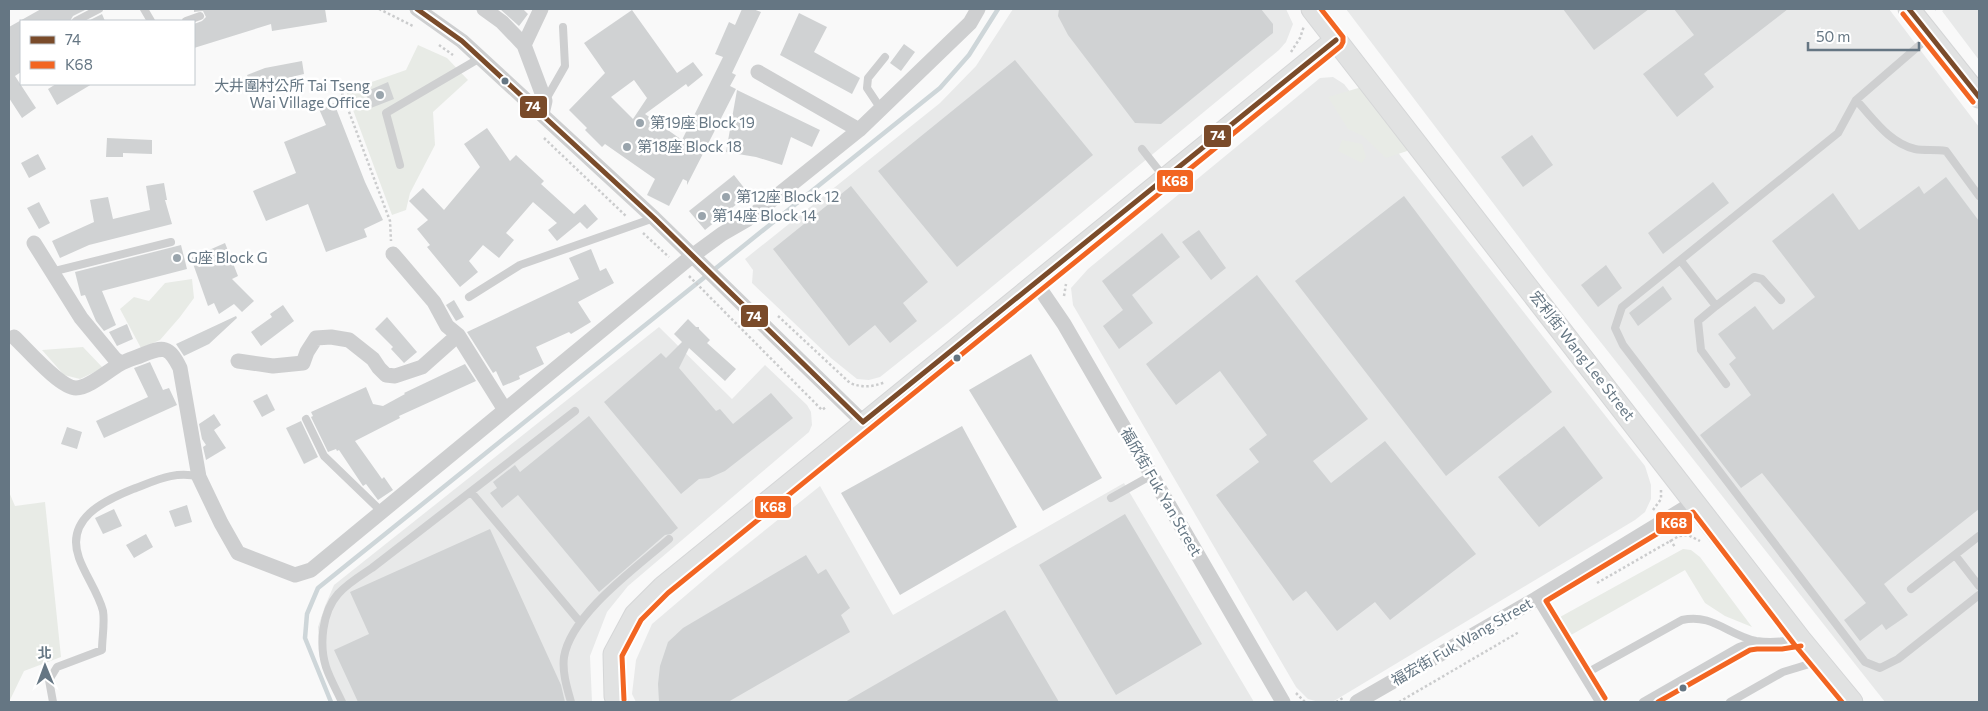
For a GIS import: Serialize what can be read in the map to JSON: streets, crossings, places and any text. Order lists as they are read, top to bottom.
{
  "streets": {
    "street": ["宏利街 Wang Lee Street", "福欣街 Fuk Yan Street", "福宏街 Fuk Wang Street"]
  },
  "crossings": [
    ["宏利街 Wang Lee Street", "福宏街 Fuk Wang Street"]
  ],
  "places": [
    "大井圍村公所 Tai Tseng Wai Village Office",
    "第19座 Block 19",
    "第18座 Block 18",
    "第12座 Block 12",
    "第14座 Block 14",
    "G座 Block G"
  ],
  "lines": ["transit line 74", "transit line K68"],
  "legend": ["74", "K68"],
  "scale_bar": "50 m",
  "north": "top"
}
